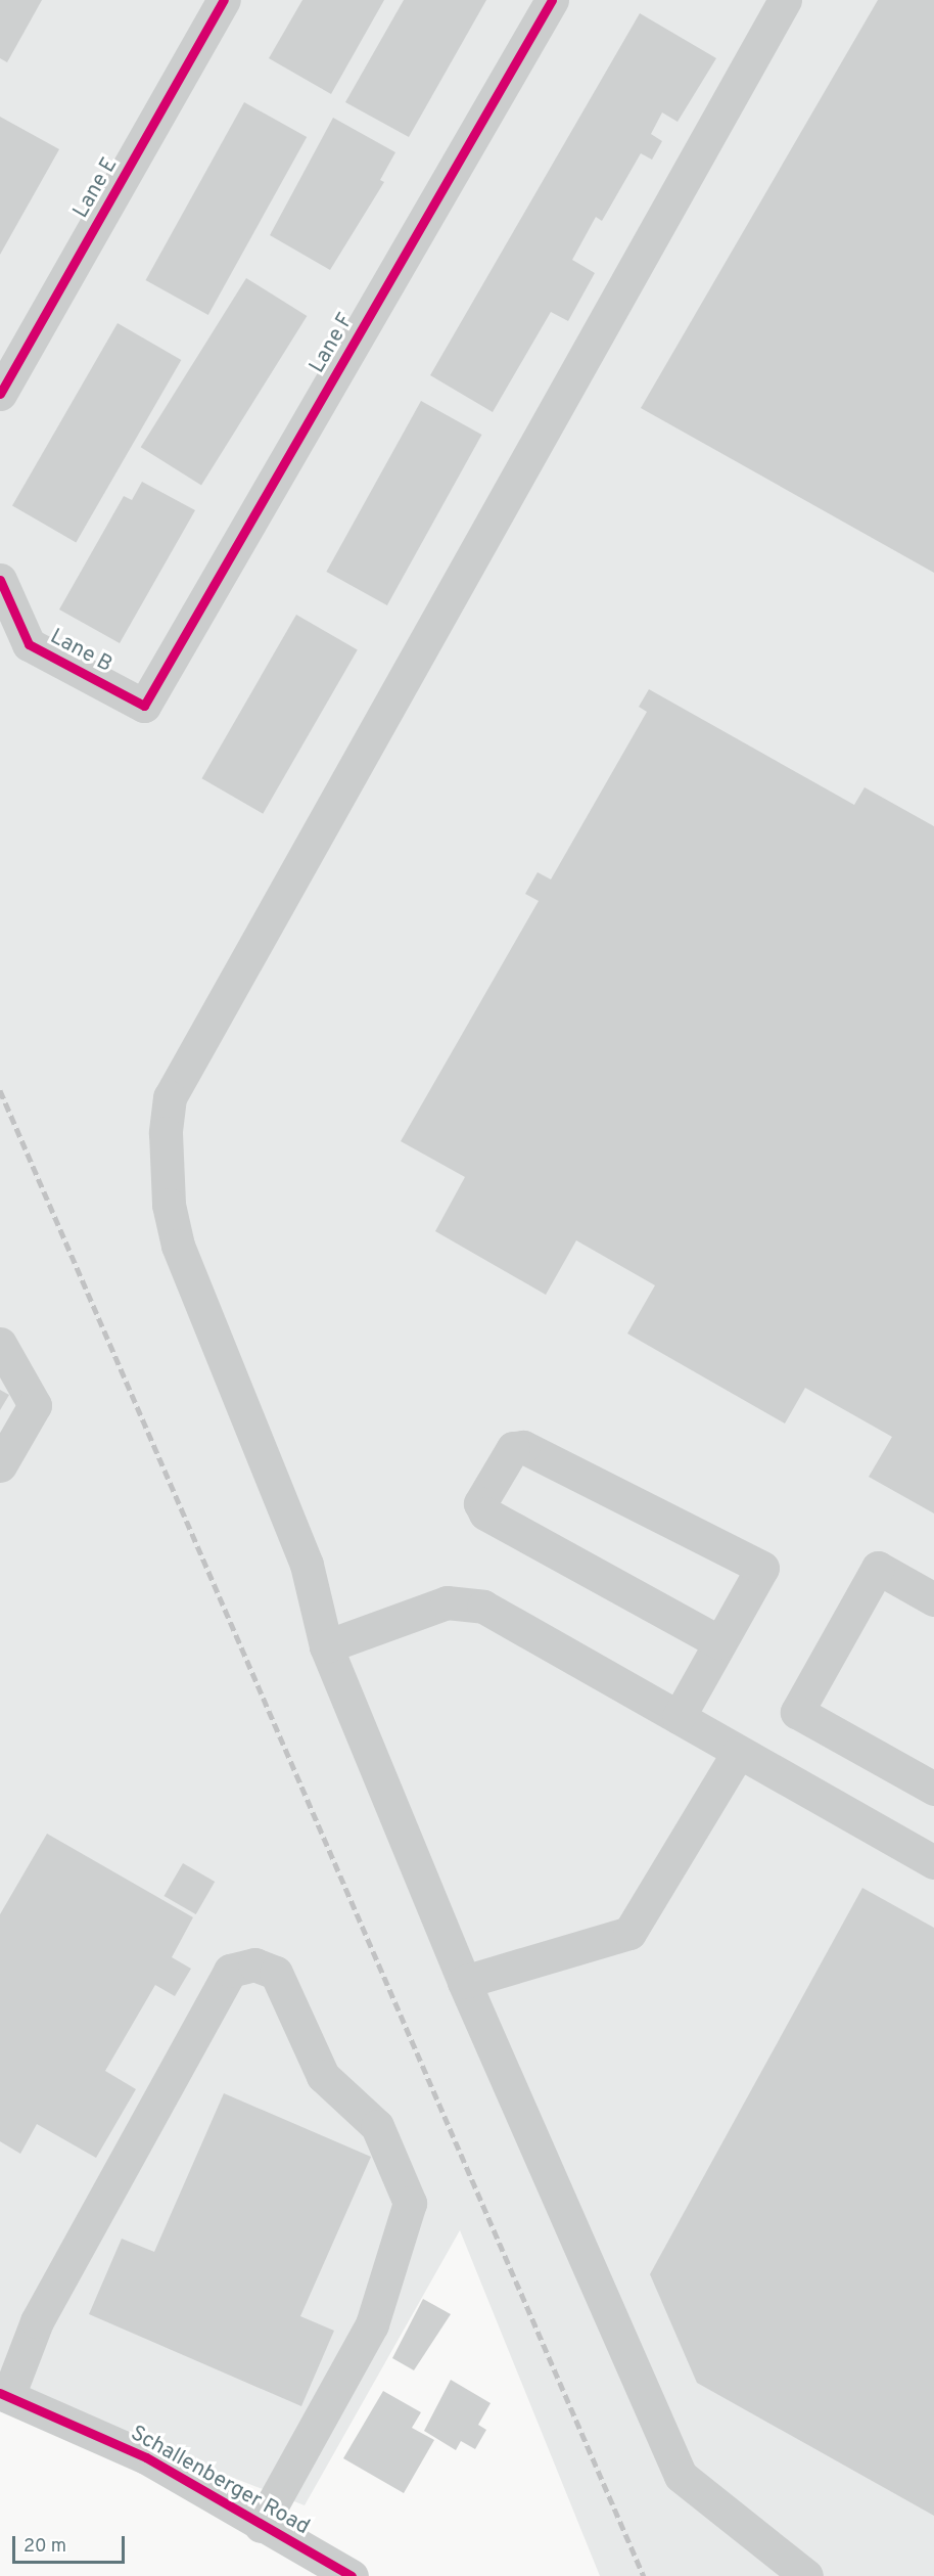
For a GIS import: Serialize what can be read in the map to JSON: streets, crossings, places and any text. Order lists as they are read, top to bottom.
{
  "streets": {
    "street": [
      "Lane E",
      "Lane F",
      "Lane B",
      "Schallenberger Road"
    ]
  },
  "crossings": [
    ["Lane F", "Lane B"]
  ],
  "scale_bar": "20 m"
}
